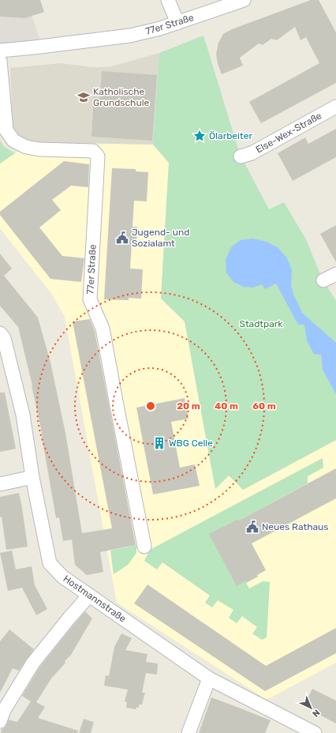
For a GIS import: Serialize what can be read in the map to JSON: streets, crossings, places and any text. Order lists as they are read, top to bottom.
{
  "streets": {
    "street": ["77er Straße", "Else-Wex-Straße", "Hostmannstraße"]
  },
  "parks": ["Stadtpark"],
  "places": {
    "school or university": ["Katholische Grundschule"],
    "place": ["Ölarbeiter"],
    "public building": ["Jugend- und Sozialamt", "Neues Rathaus"],
    "building": ["WBG Celle"]
  },
  "north": "bottom right",
  "rings": ["20 m", "40 m", "60 m"]
}
